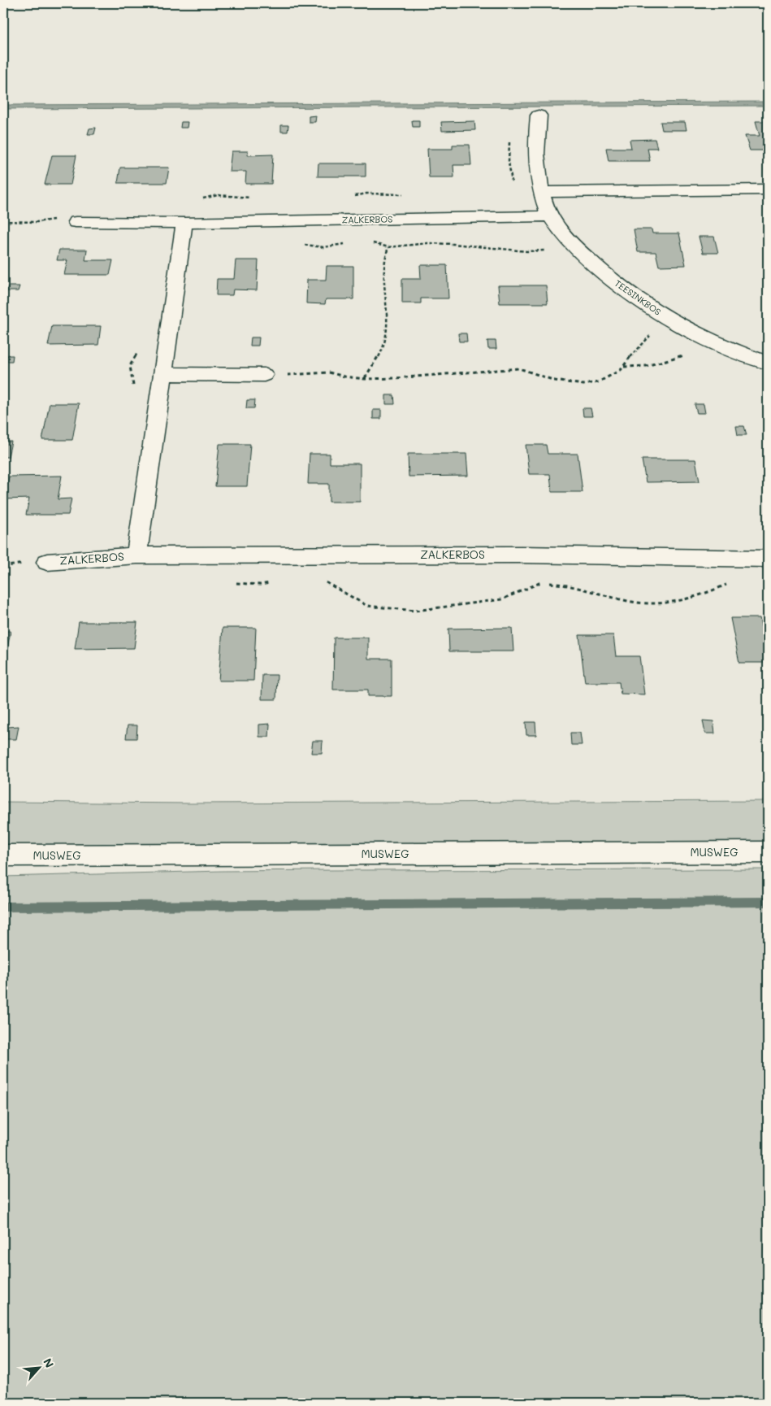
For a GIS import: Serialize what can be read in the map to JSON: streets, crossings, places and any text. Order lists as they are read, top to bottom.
{
  "streets": {
    "street": ["ZALKERBOS", "TEESINKBOS", "MUSWEG"]
  },
  "crossings": [
    ["ZALKERBOS", "TEESINKBOS"]
  ],
  "north": "top right"
}
